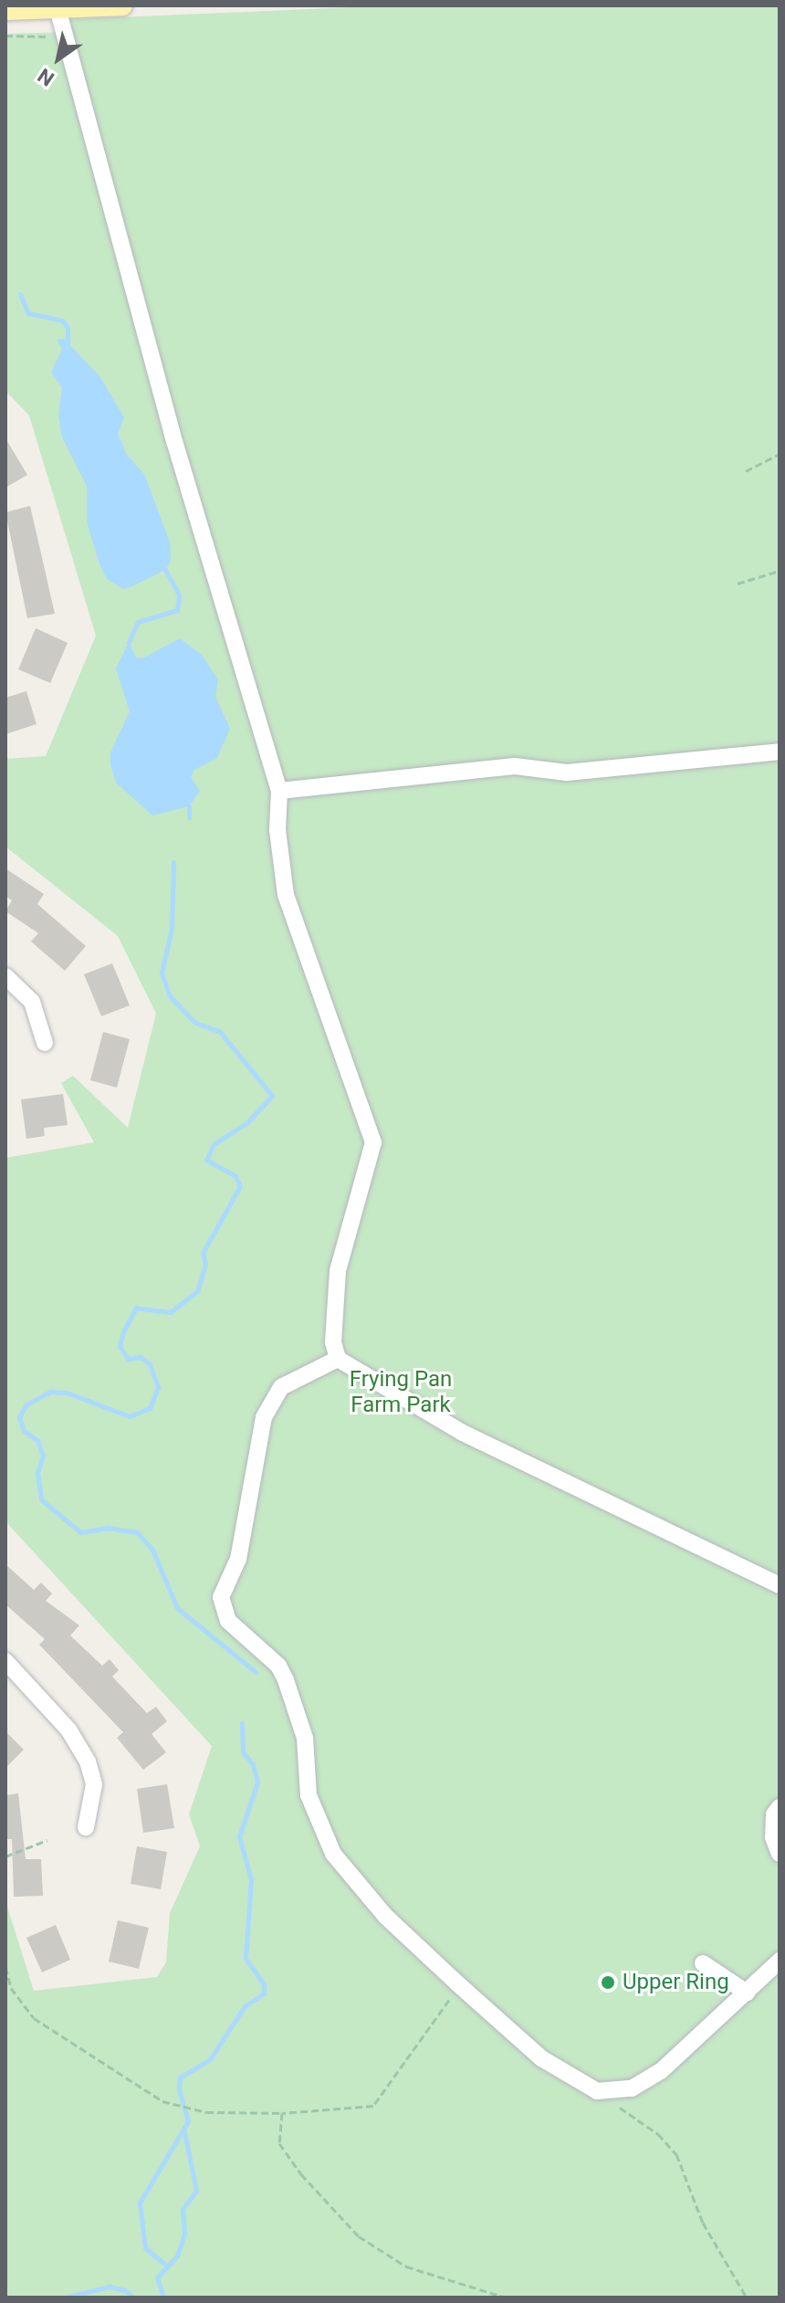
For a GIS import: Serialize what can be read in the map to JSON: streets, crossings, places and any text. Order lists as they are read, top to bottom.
{
  "parks": ["Frying Pan Farm Park"],
  "places": ["Upper Ring"],
  "north": "bottom left"
}
